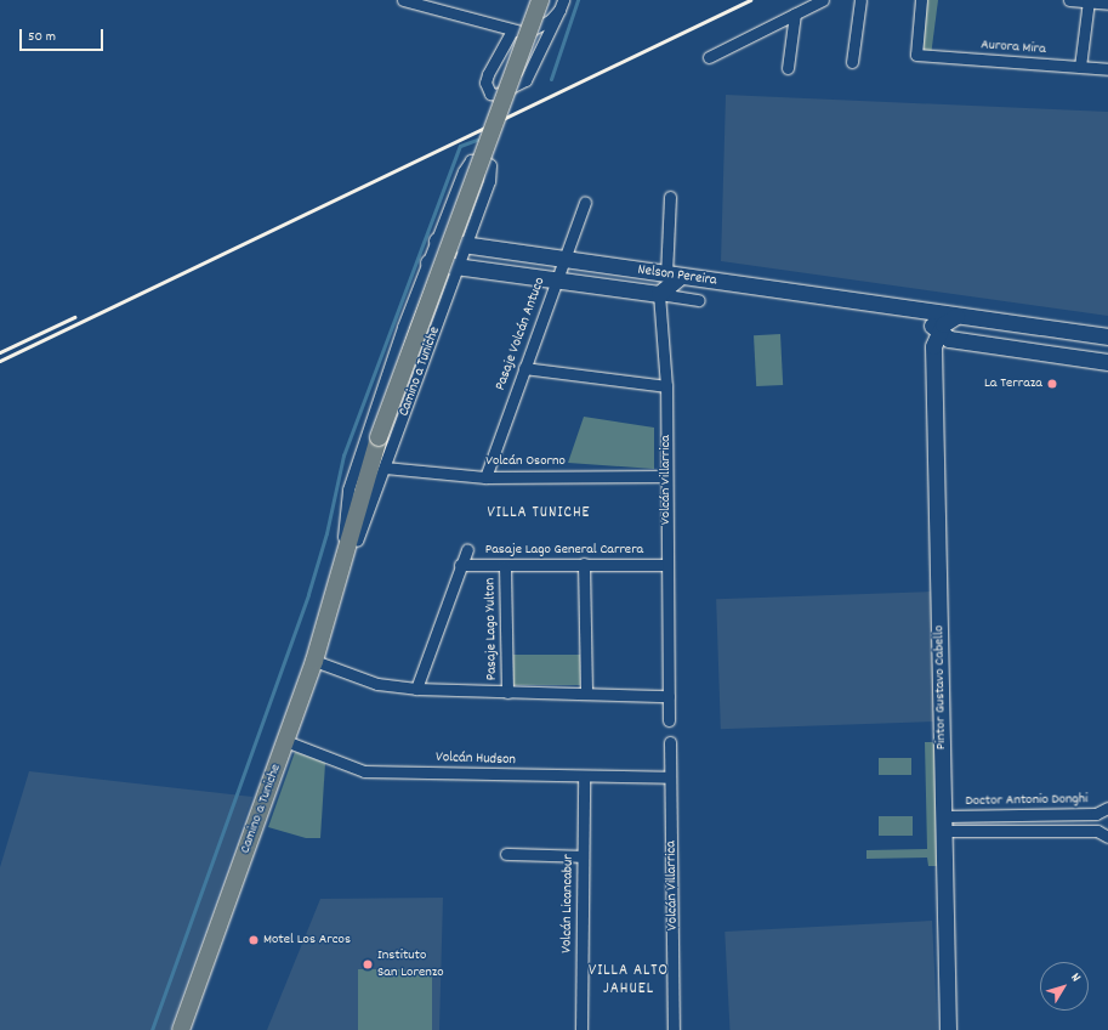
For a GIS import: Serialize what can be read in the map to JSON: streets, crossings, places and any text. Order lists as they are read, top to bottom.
{
  "streets": {
    "main road": ["Camino a Tuniche"],
    "street": [
      "Aurora Mira",
      "Nelson Pereira",
      "Pasaje Volcán Antuco",
      "Volcán Osorno",
      "Volcán Villarrica",
      "Pasaje Lago General Carrera",
      "Pasaje Lago Yulton",
      "Pintor Gustavo Cabello",
      "Volcán Hudson",
      "Doctor Antonio Donghi",
      "Volcán Licancabur"
    ]
  },
  "crossings": [
    ["Nelson Pereira", "Pasaje Volcán Antuco"],
    ["Nelson Pereira", "Camino a Tuniche"],
    ["Nelson Pereira", "Volcán Villarrica"],
    ["Pasaje Volcán Antuco", "Volcán Osorno"],
    ["Camino a Tuniche", "Volcán Osorno"],
    ["Camino a Tuniche", "Volcán Hudson"],
    ["Volcán Osorno", "Volcán Villarrica"],
    ["Volcán Villarrica", "Pasaje Lago General Carrera"],
    ["Volcán Villarrica", "Volcán Hudson"],
    ["Pasaje Lago General Carrera", "Pasaje Lago Yulton"],
    ["Pintor Gustavo Cabello", "Doctor Antonio Donghi"],
    ["Volcán Hudson", "Volcán Licancabur"]
  ],
  "districts": ["VILLA TUNICHE", "VILLA ALTO JAHUEL"],
  "places": ["La Terraza", "Motel Los Arcos", "Instituto San Lorenzo"],
  "scale_bar": "50 m",
  "north": "top right"
}
